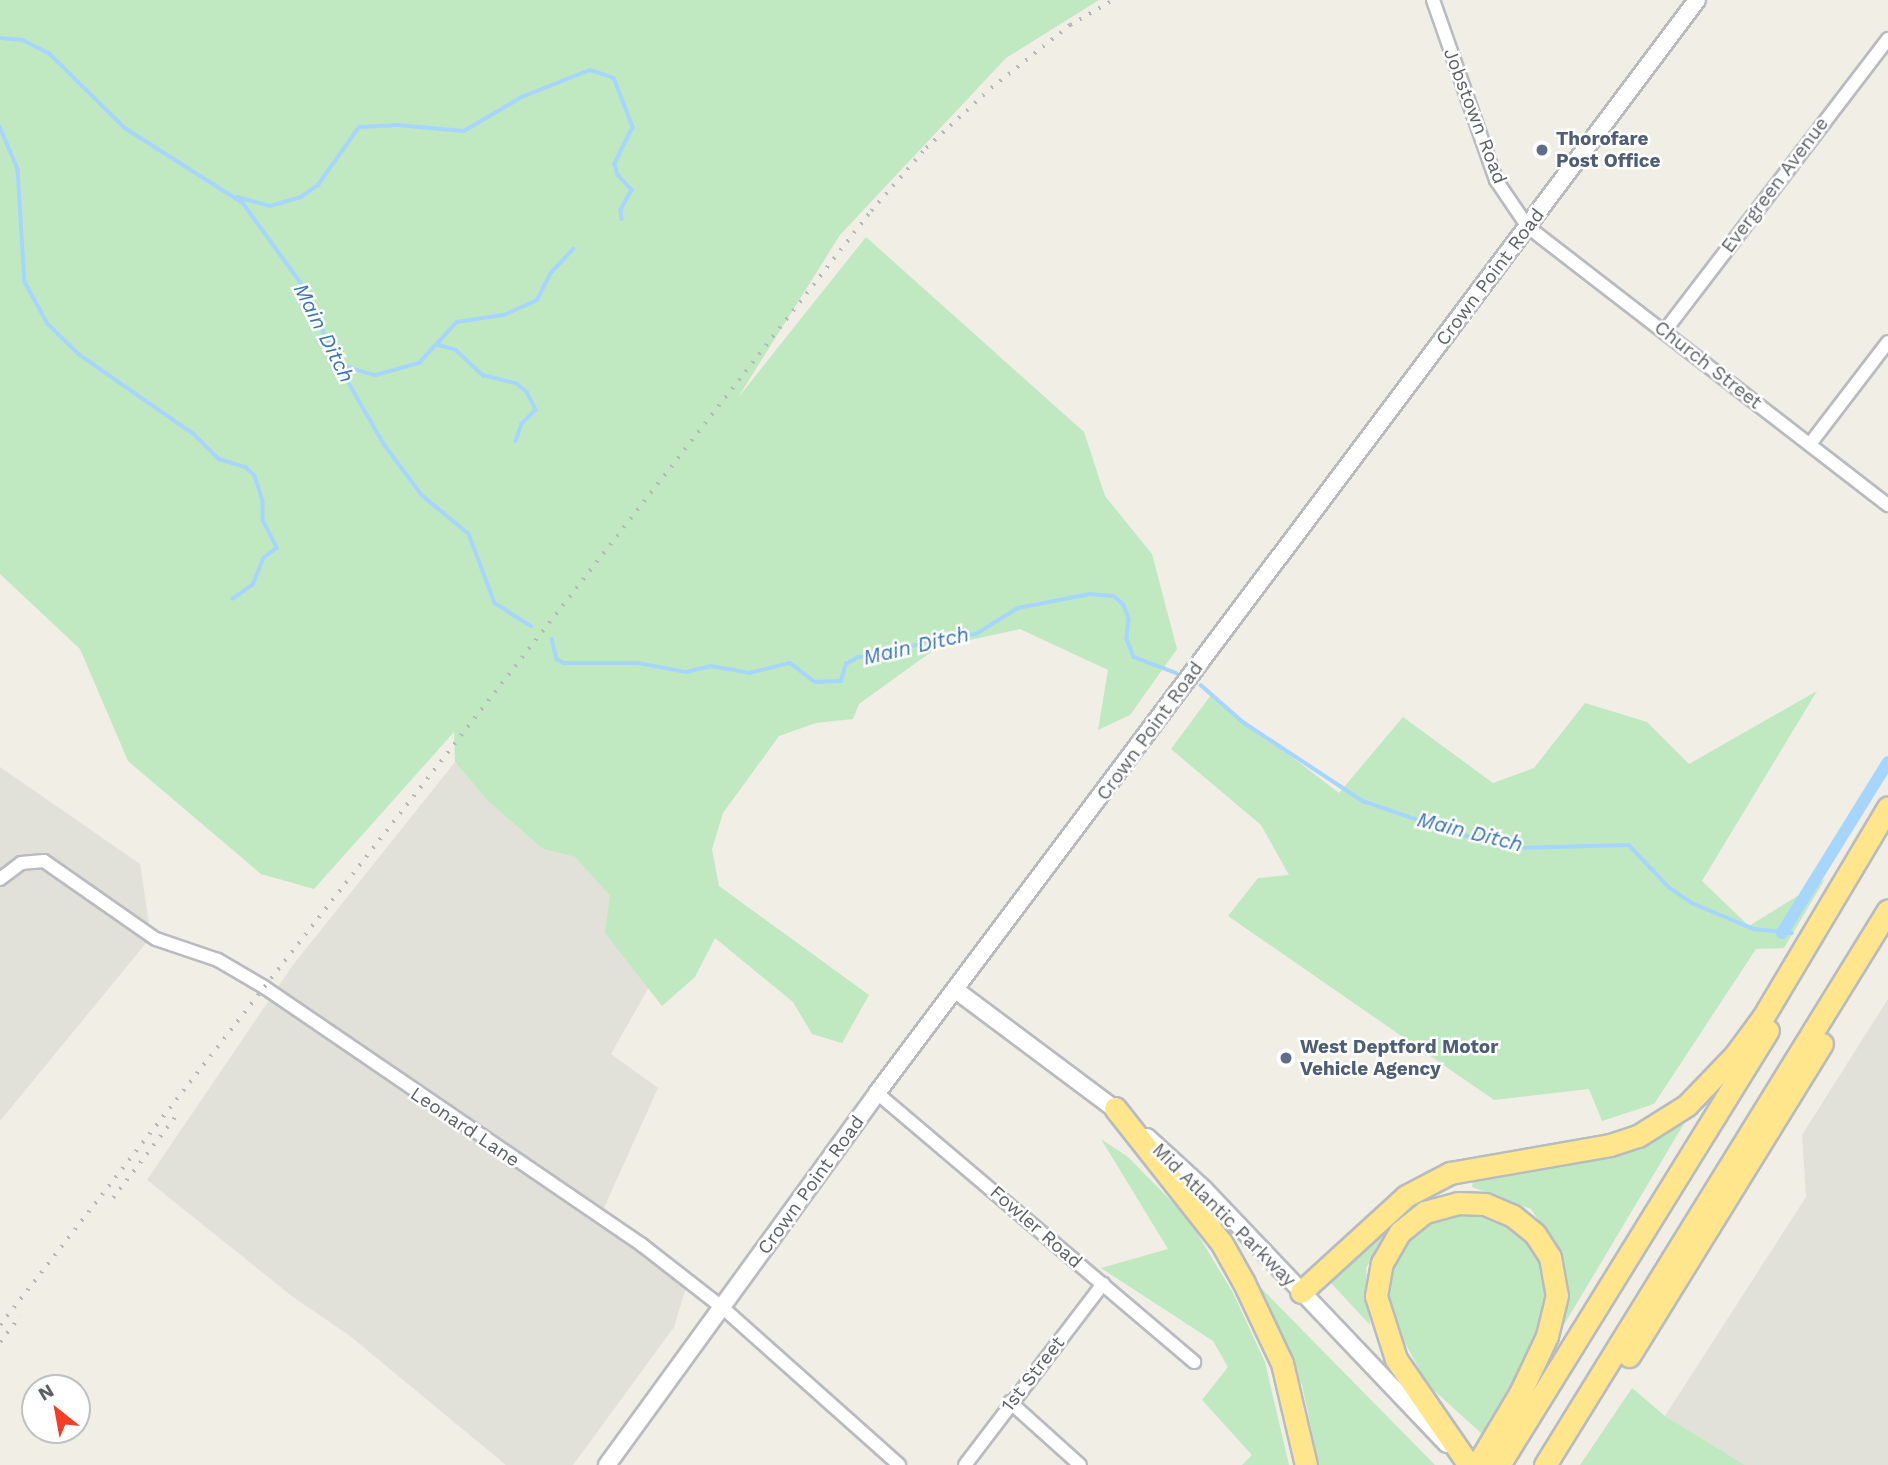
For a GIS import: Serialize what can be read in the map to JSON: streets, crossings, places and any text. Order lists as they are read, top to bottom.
{
  "streets": {
    "main road": ["Crown Point Road", "Mid Atlantic Parkway"],
    "street": [
      "Jobstown Road",
      "Evergreen Avenue",
      "Church Street",
      "Leonard Lane",
      "Fowler Road",
      "1st Street"
    ]
  },
  "crossings": [
    ["Jobstown Road", "Crown Point Road"],
    ["Jobstown Road", "Church Street"],
    ["Evergreen Avenue", "Church Street"],
    ["Crown Point Road", "Church Street"],
    ["Crown Point Road", "Leonard Lane"],
    ["Crown Point Road", "Mid Atlantic Parkway"],
    ["Crown Point Road", "Fowler Road"],
    ["Fowler Road", "1st Street"]
  ],
  "water": ["Main Ditch"],
  "places": ["Thorofare Post Office", "West Deptford Motor Vehicle Agency"],
  "north": "top left"
}
